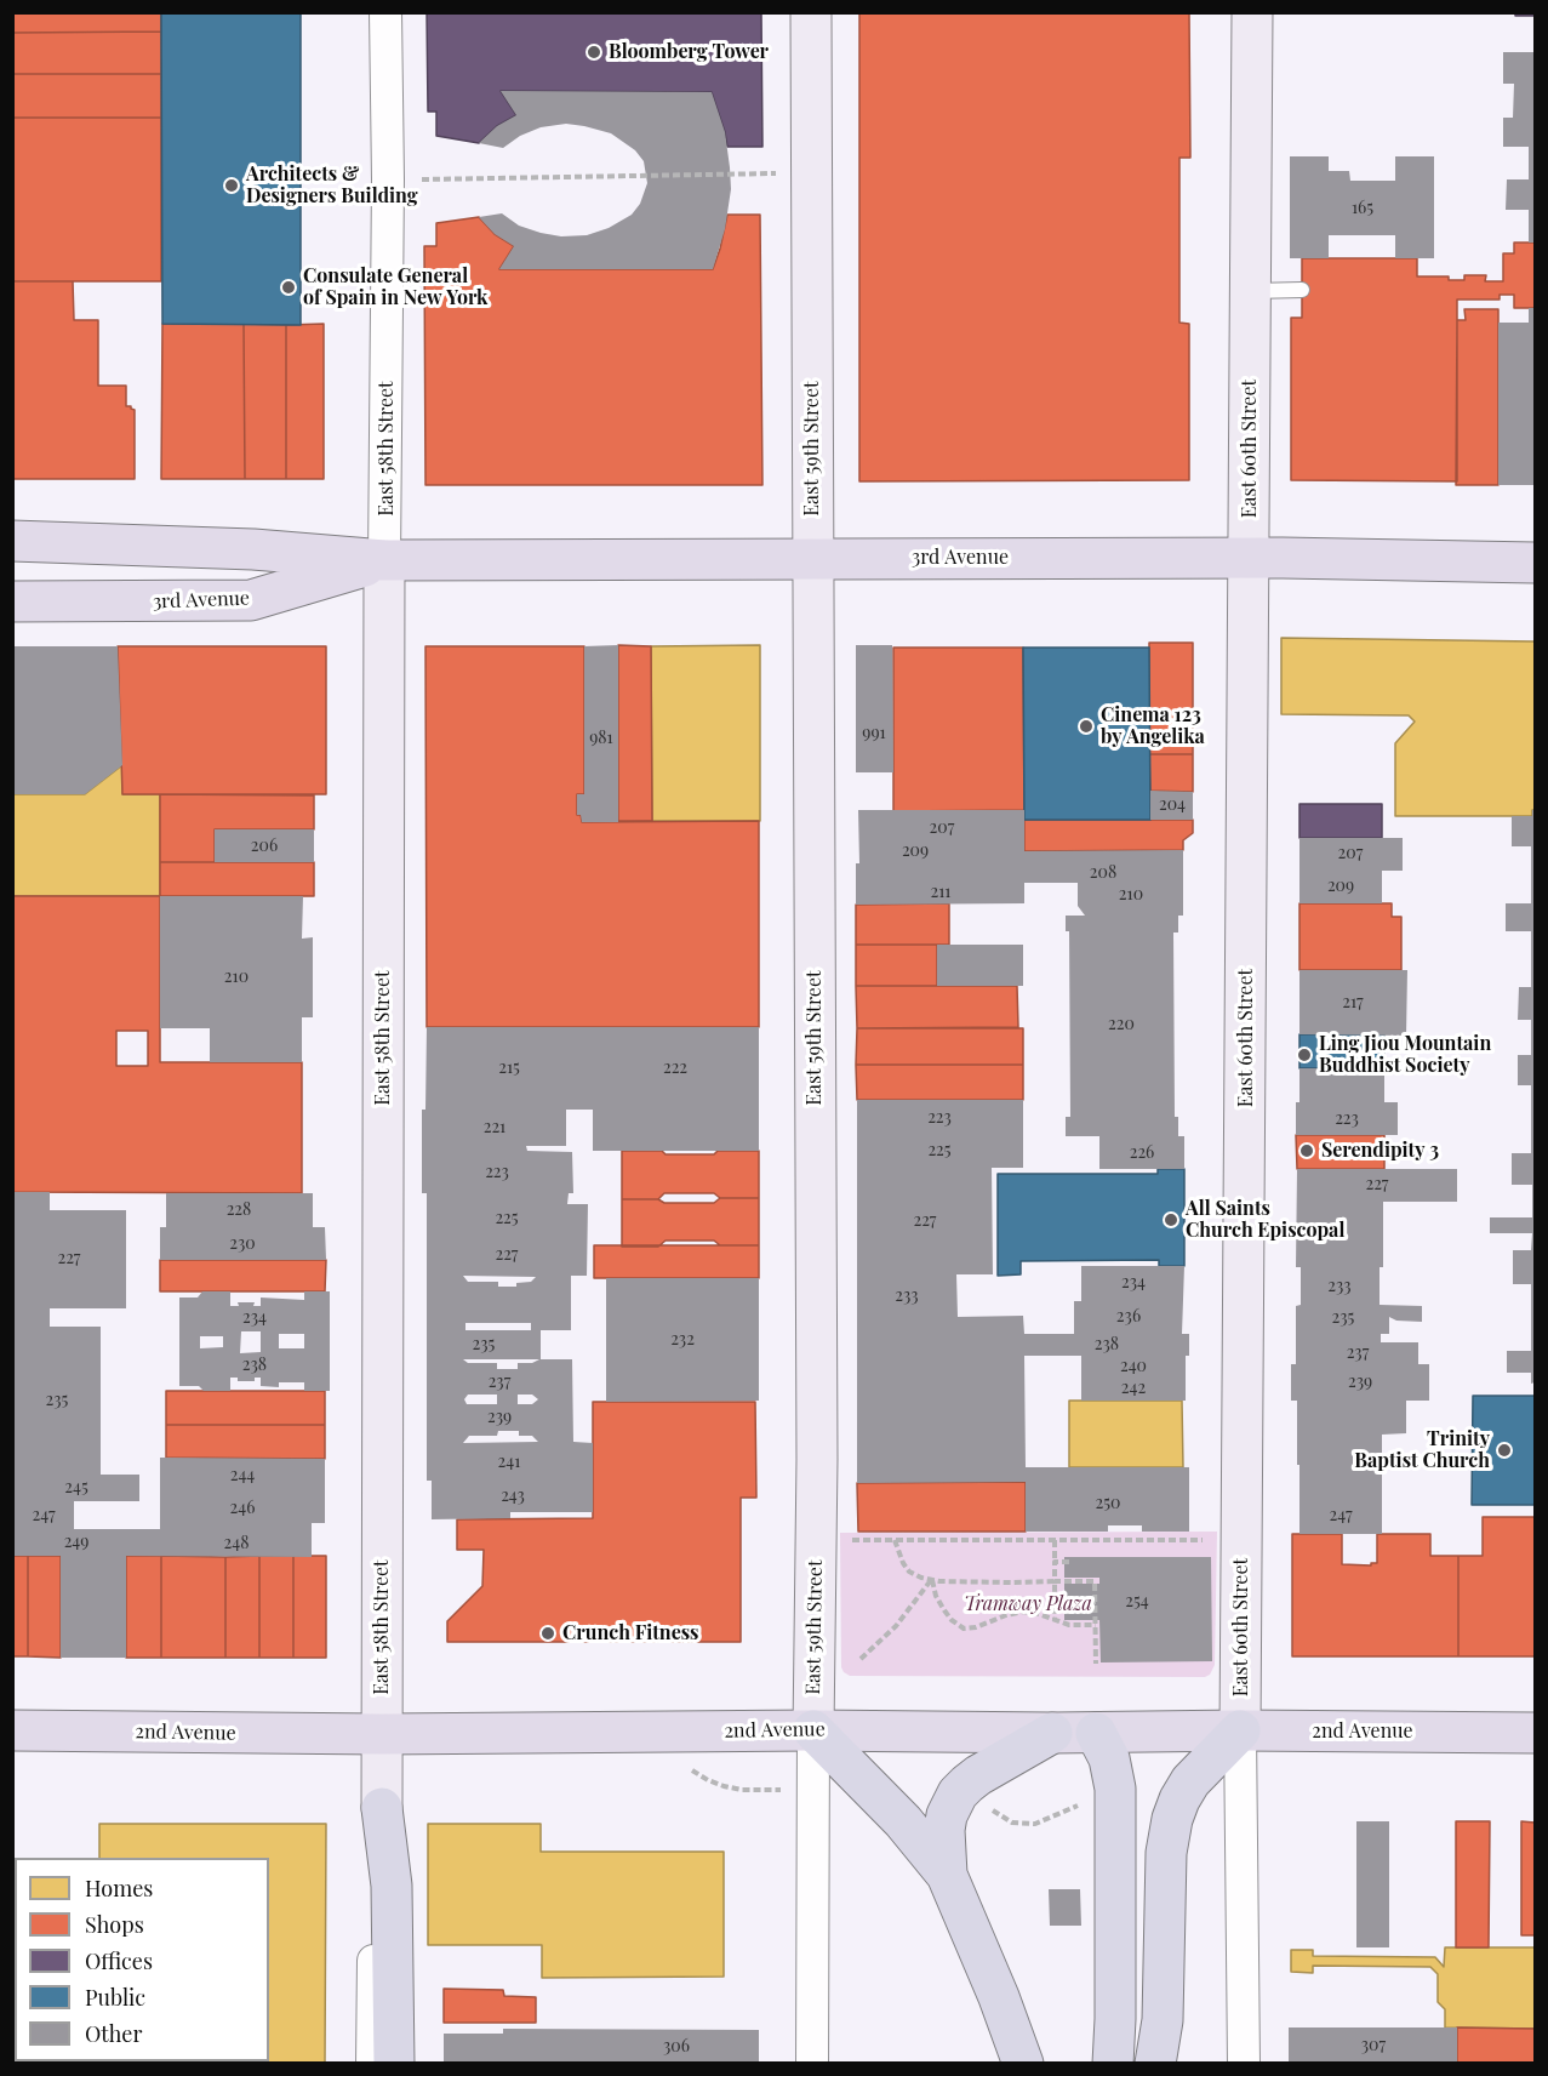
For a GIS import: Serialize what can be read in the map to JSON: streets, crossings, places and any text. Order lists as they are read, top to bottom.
{
  "streets": {
    "main road": [
      "East 58th Street",
      "East 59th Street",
      "East 60th Street",
      "3rd Avenue",
      "2nd Avenue"
    ]
  },
  "crossings": [
    ["East 58th Street", "3rd Avenue"],
    ["East 58th Street", "2nd Avenue"],
    ["East 59th Street", "3rd Avenue"],
    ["East 59th Street", "2nd Avenue"],
    ["East 60th Street", "3rd Avenue"],
    ["East 60th Street", "2nd Avenue"]
  ],
  "parks": ["Tramway Plaza"],
  "places": [
    "Bloomberg Tower",
    "Architects & Designers Building",
    "Consulate General of Spain in New York",
    "Cinema 123 by Angelika",
    "Ling Jiou Mountain Buddhist Society",
    "Serendipity 3",
    "All Saints Church Episcopal",
    "Trinity Baptist Church",
    "Crunch Fitness"
  ],
  "house_numbers": [
    "165",
    "991",
    "981",
    "204",
    "207",
    "206",
    "209",
    "207",
    "208",
    "209",
    "211",
    "210",
    "210",
    "217",
    "220",
    "215",
    "222",
    "223",
    "223",
    "221",
    "225",
    "226",
    "223",
    "227",
    "228",
    "225",
    "227",
    "230",
    "227",
    "227",
    "234",
    "233",
    "233",
    "236",
    "234",
    "235",
    "232",
    "235",
    "238",
    "237",
    "238",
    "240",
    "237",
    "239",
    "242",
    "235",
    "239",
    "241",
    "244",
    "245",
    "243",
    "250",
    "246",
    "247",
    "247",
    "249",
    "248",
    "254",
    "307",
    "306"
  ],
  "legend": [
    "Homes",
    "Shops",
    "Offices",
    "Public",
    "Other"
  ]
}
